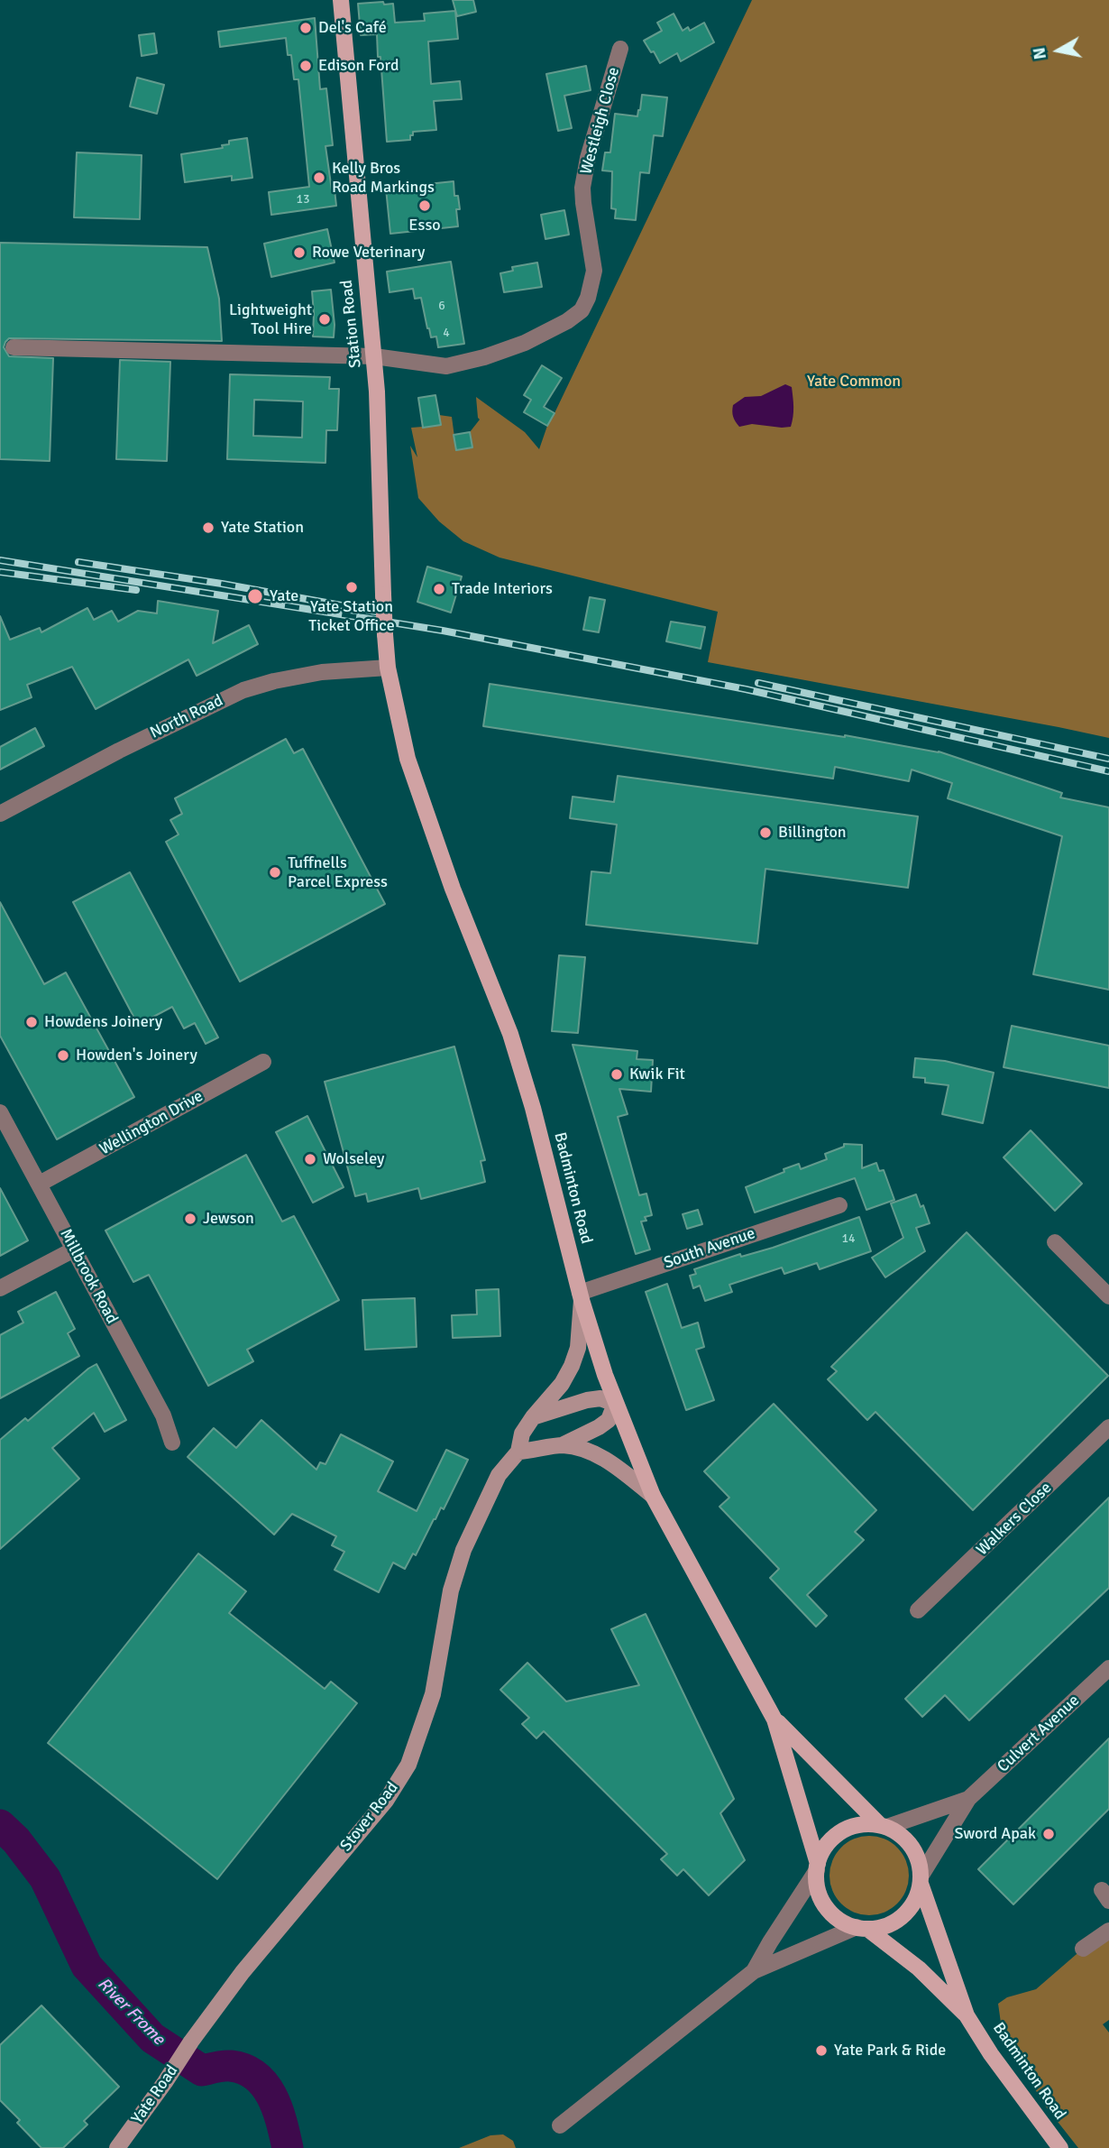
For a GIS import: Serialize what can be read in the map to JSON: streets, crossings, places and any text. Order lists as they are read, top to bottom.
{
  "streets": {
    "main road": [
      "Station Road",
      "Badminton Road",
      "Stover Road",
      "Yate Road"
    ],
    "street": [
      "Westleigh Close",
      "North Road",
      "Wellington Drive",
      "South Avenue",
      "Millbrook Road",
      "Walkers Close",
      "Culvert Avenue"
    ]
  },
  "crossings": [
    ["Westleigh Close", "Station Road"],
    ["Station Road", "Badminton Road"],
    ["North Road", "Badminton Road"],
    ["Wellington Drive", "Millbrook Road"],
    ["Badminton Road", "South Avenue"],
    ["Badminton Road", "Culvert Avenue"],
    ["Badminton Road", "Stover Road"],
    ["South Avenue", "Stover Road"],
    ["Stover Road", "Yate Road"]
  ],
  "water": ["River Frome"],
  "parks": ["Yate Common"],
  "places": [
    "Del's Café",
    "Edison Ford",
    "Kelly Bros Road Markings",
    "Esso",
    "Rowe Veterinary",
    "Lightweight Tool Hire",
    "Yate Station",
    "Yate Station Ticket Office",
    "Trade Interiors",
    "Yate",
    "Billington",
    "Tuffnells Parcel Express",
    "Howdens Joinery",
    "Howden's Joinery",
    "Kwik Fit",
    "Wolseley",
    "Jewson",
    "Sword Apak",
    "Yate Park & Ride"
  ],
  "house_numbers": [
    "13",
    "6",
    "4",
    "14"
  ],
  "north": "left"
}
